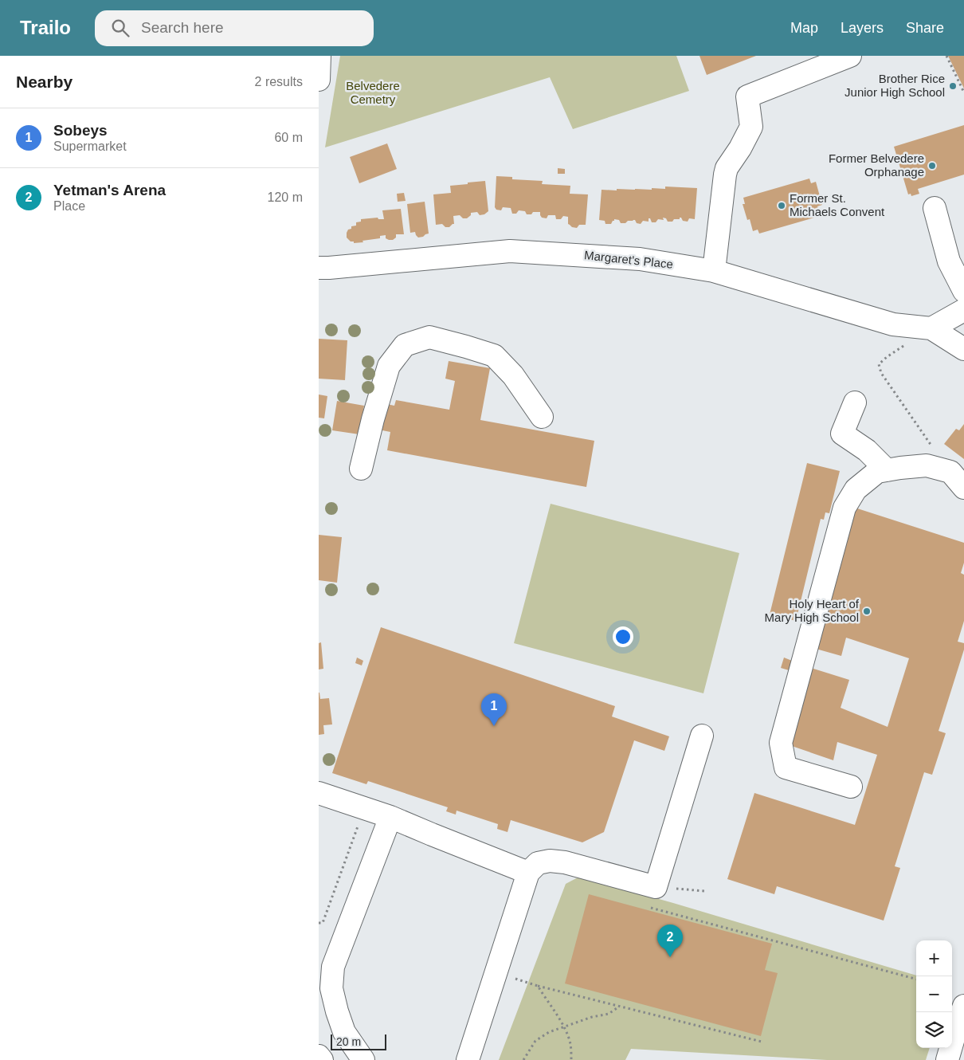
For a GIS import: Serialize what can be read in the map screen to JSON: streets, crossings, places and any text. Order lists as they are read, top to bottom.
{
  "streets": {
    "street": ["Margaret's Place"]
  },
  "parks": ["Belvedere Cemetry"],
  "places": [
    "Brother Rice Junior High School",
    "Former Belvedere Orphanage",
    "Former St. Michaels Convent",
    "Holy Heart of Mary High School"
  ],
  "scale_bar": "20 m",
  "page": {
    "header": "Trailo",
    "search": "Search here",
    "nav": ["Map", "Layers", "Share"],
    "heading": ["Nearby", "2 results"],
    "list": [
      {
        "mark": "1",
        "name": "Sobeys",
        "note": "Supermarket",
        "value": "60 m"
      },
      {
        "mark": "2",
        "name": "Yetman's Arena",
        "note": "Place",
        "value": "120 m"
      }
    ],
    "pins": ["1", "2"],
    "map_buttons": ["+", "−"],
    "scale": "20 m"
  }
}
